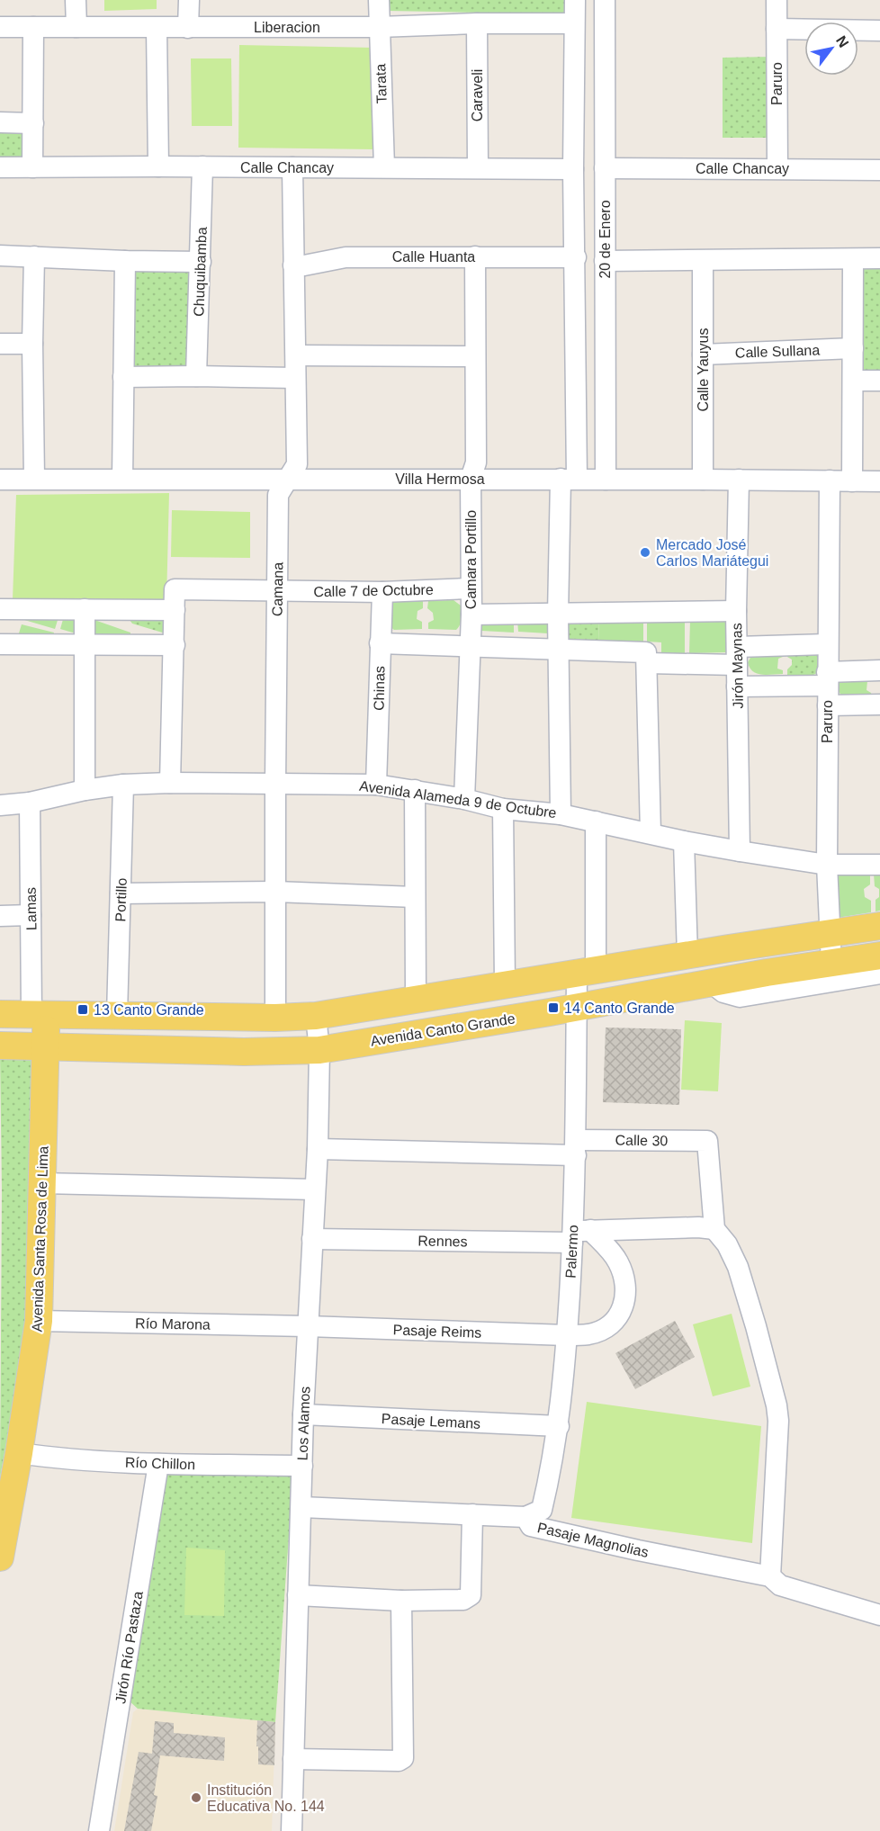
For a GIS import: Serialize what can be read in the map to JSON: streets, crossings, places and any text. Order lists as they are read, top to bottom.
{
  "streets": {
    "main road": ["Avenida Canto Grande", "Avenida Santa Rosa de Lima"],
    "street": [
      "Liberacion",
      "Tarata",
      "Paruro",
      "Caraveli",
      "Calle Chancay",
      "20 de Enero",
      "Calle Huanta",
      "Chuquibamba",
      "Calle Sullana",
      "Calle Yauyus",
      "Villa Hermosa",
      "Camara Portillo",
      "Camana",
      "Calle 7 de Octubre",
      "Jirón Maynas",
      "Chinas",
      "Avenida Alameda 9 de Octubre",
      "Portillo",
      "Lamas",
      "Calle 30",
      "Rennes",
      "Palermo",
      "Río Marona",
      "Pasaje Reims",
      "Pasaje Lemans",
      "Los Alamos",
      "Río Chillon",
      "Pasaje Magnolias",
      "Jirón Río Pastaza"
    ]
  },
  "crossings": [
    ["Liberacion", "Tarata"],
    ["Liberacion", "Caraveli"],
    ["Liberacion", "20 de Enero"],
    ["Tarata", "Calle Chancay"],
    ["Paruro", "Calle Chancay"],
    ["Paruro", "Villa Hermosa"],
    ["Paruro", "Avenida Alameda 9 de Octubre"],
    ["Paruro", "Avenida Canto Grande"],
    ["Caraveli", "Calle Chancay"],
    ["Calle Chancay", "20 de Enero"],
    ["Calle Chancay", "Chuquibamba"],
    ["Calle Chancay", "Camana"],
    ["20 de Enero", "Calle Huanta"],
    ["20 de Enero", "Villa Hermosa"],
    ["20 de Enero", "Avenida Alameda 9 de Octubre"],
    ["Calle Huanta", "Camara Portillo"],
    ["Calle Huanta", "Camana"],
    ["Calle Sullana", "Calle Yauyus"],
    ["Calle Yauyus", "Villa Hermosa"],
    ["Villa Hermosa", "Camara Portillo"],
    ["Villa Hermosa", "Camana"],
    ["Villa Hermosa", "Jirón Maynas"],
    ["Camara Portillo", "Calle 7 de Octubre"],
    ["Camara Portillo", "Avenida Alameda 9 de Octubre"],
    ["Camana", "Calle 7 de Octubre"],
    ["Camana", "Avenida Alameda 9 de Octubre"],
    ["Calle 7 de Octubre", "Chinas"],
    ["Jirón Maynas", "Avenida Alameda 9 de Octubre"],
    ["Chinas", "Avenida Alameda 9 de Octubre"],
    ["Avenida Alameda 9 de Octubre", "Portillo"],
    ["Avenida Alameda 9 de Octubre", "Lamas"],
    ["Avenida Alameda 9 de Octubre", "Palermo"],
    ["Lamas", "Avenida Santa Rosa de Lima"],
    ["Avenida Canto Grande", "Avenida Santa Rosa de Lima"],
    ["Avenida Canto Grande", "Palermo"],
    ["Avenida Canto Grande", "Los Alamos"],
    ["Calle 30", "Rennes"],
    ["Calle 30", "Palermo"],
    ["Calle 30", "Los Alamos"],
    ["Avenida Santa Rosa de Lima", "Río Marona"],
    ["Avenida Santa Rosa de Lima", "Río Chillon"],
    ["Rennes", "Palermo"],
    ["Rennes", "Pasaje Reims"],
    ["Rennes", "Los Alamos"],
    ["Palermo", "Pasaje Reims"],
    ["Palermo", "Pasaje Lemans"],
    ["Palermo", "Pasaje Magnolias"],
    ["Río Marona", "Pasaje Reims"],
    ["Río Marona", "Los Alamos"],
    ["Pasaje Reims", "Los Alamos"],
    ["Pasaje Lemans", "Los Alamos"],
    ["Los Alamos", "Río Chillon"],
    ["Los Alamos", "Pasaje Magnolias"],
    ["Río Chillon", "Jirón Río Pastaza"]
  ],
  "places": {
    "other": ["Mercado José Carlos Mariátegui", "Institución Educativa No. 144"],
    "transit": ["14 Canto Grande", "13 Canto Grande"]
  },
  "north": "top right"
}
